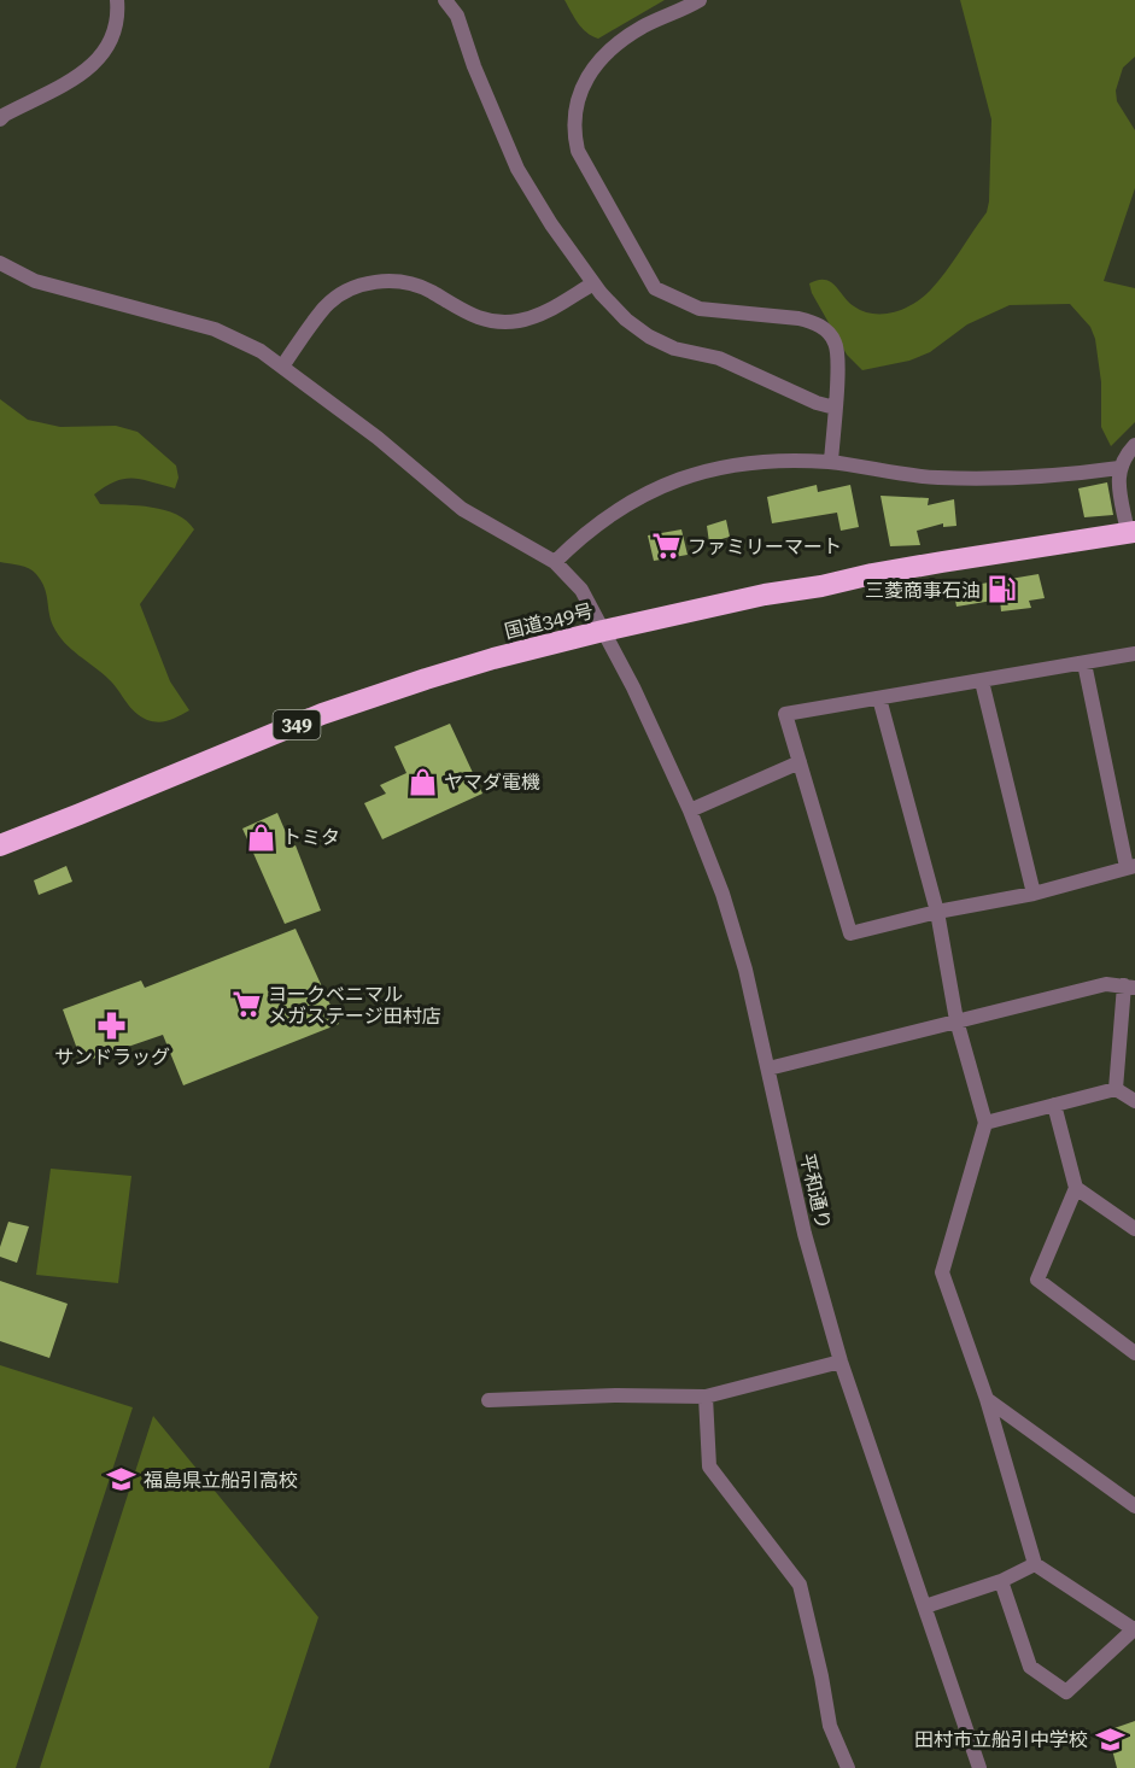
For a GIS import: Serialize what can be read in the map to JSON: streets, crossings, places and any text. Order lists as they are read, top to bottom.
{
  "streets": {
    "highway": ["国道349号", "349"],
    "street": ["平和通り"]
  },
  "crossings": [
    ["国道349号", "平和通り"]
  ],
  "places": {
    "supermarket": ["ファミリーマート", "ヨークベニマル メガステージ田村店"],
    "fuel station": ["三菱商事石油"],
    "shop": ["ヤマダ電機", "トミタ"],
    "pharmacy": ["サンドラッグ"],
    "school or university": ["福島県立船引高校", "田村市立船引中学校"]
  }
}
